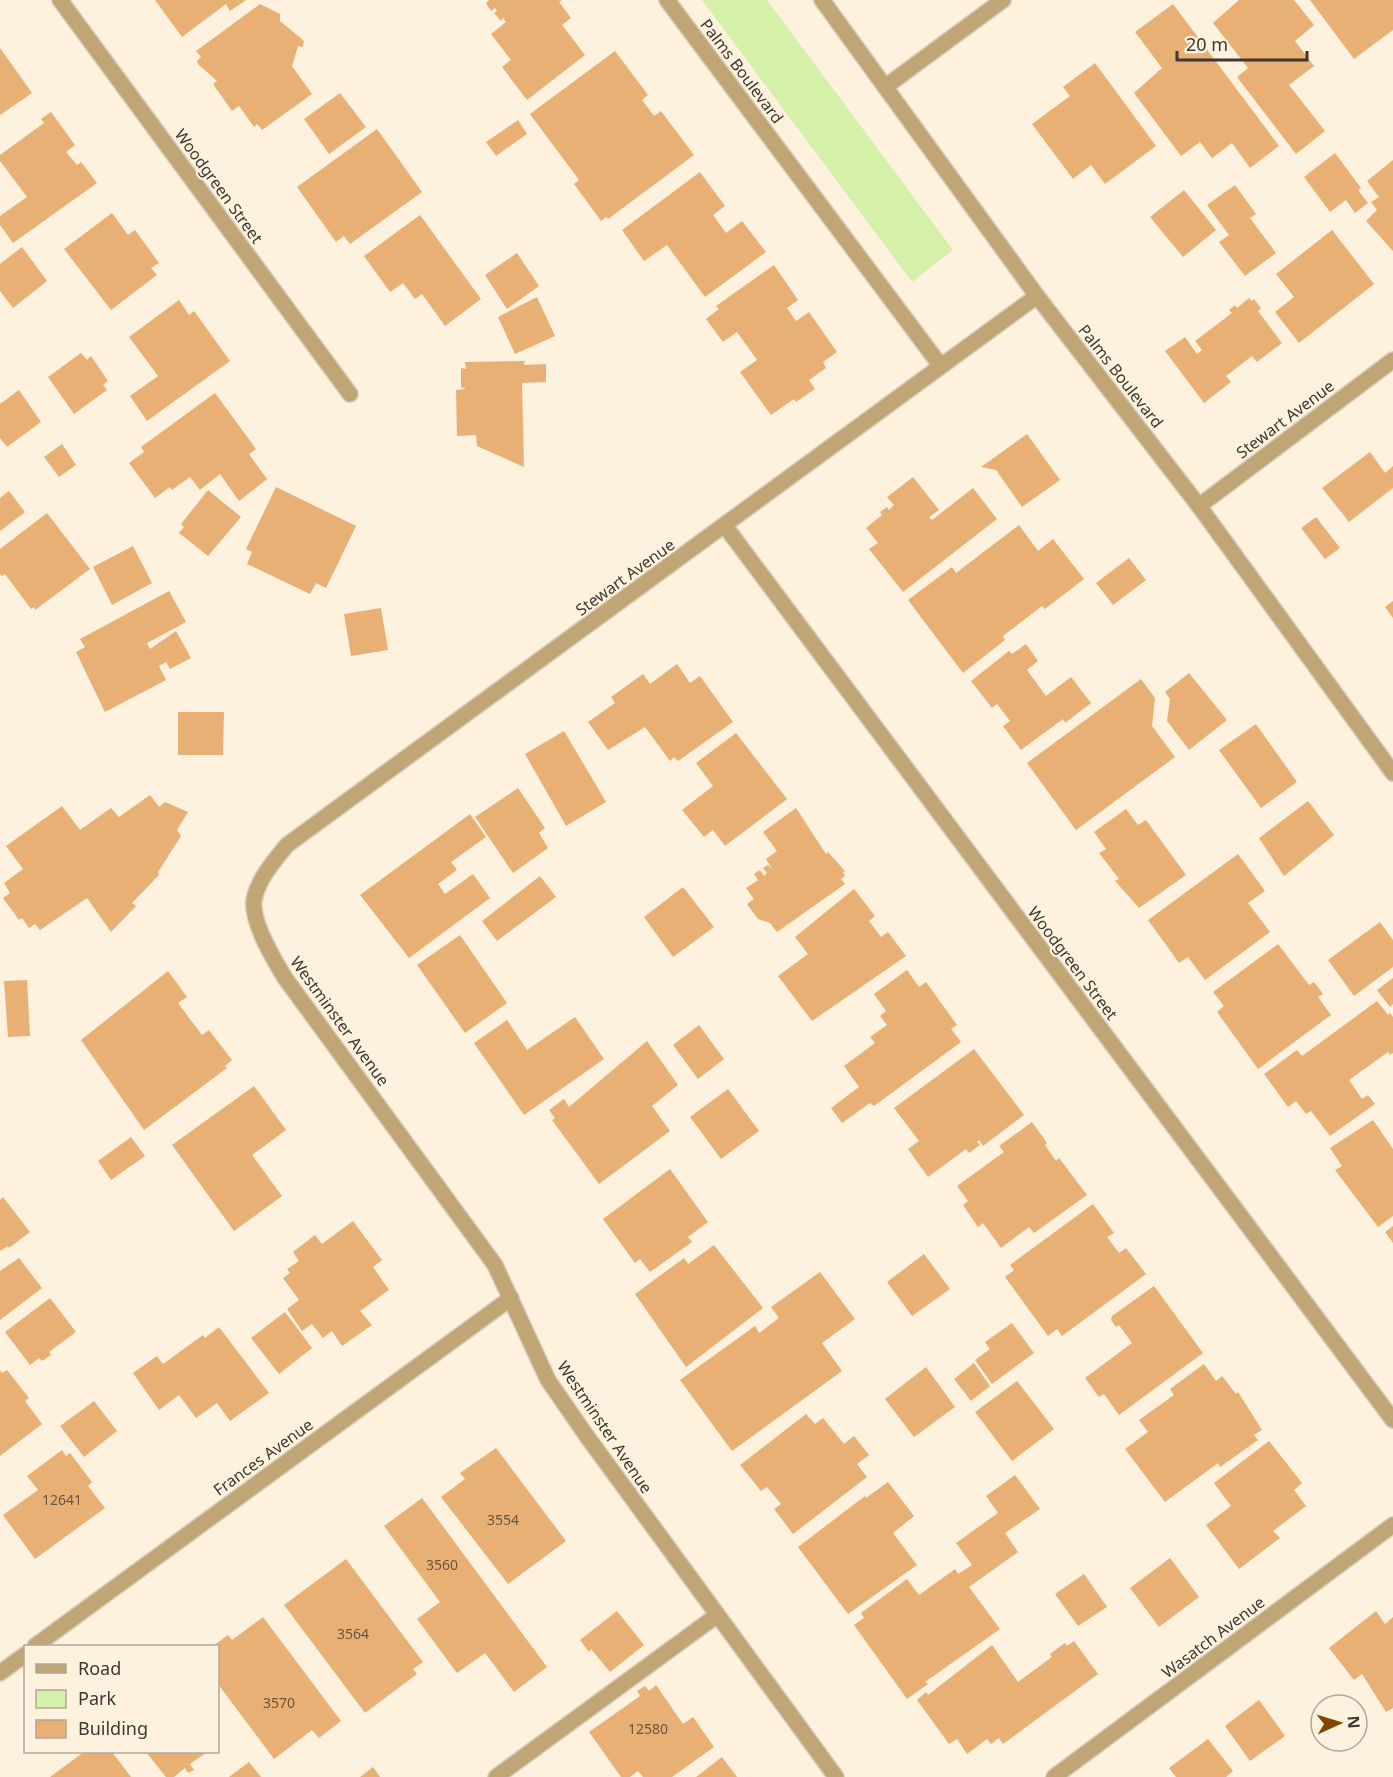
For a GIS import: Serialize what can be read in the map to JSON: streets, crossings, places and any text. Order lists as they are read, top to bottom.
{
  "streets": {
    "street": [
      "Palms Boulevard",
      "Woodgreen Street",
      "Stewart Avenue",
      "Westminster Avenue",
      "Frances Avenue",
      "Wasatch Avenue"
    ]
  },
  "crossings": [
    ["Palms Boulevard", "Stewart Avenue"],
    ["Woodgreen Street", "Stewart Avenue"],
    ["Stewart Avenue", "Westminster Avenue"],
    ["Westminster Avenue", "Frances Avenue"]
  ],
  "house_numbers": [
    "12641",
    "3554",
    "3560",
    "3564",
    "3570",
    "12580"
  ],
  "legend": ["Road", "Park", "Building"],
  "scale_bar": "20 m",
  "north": "right"
}
